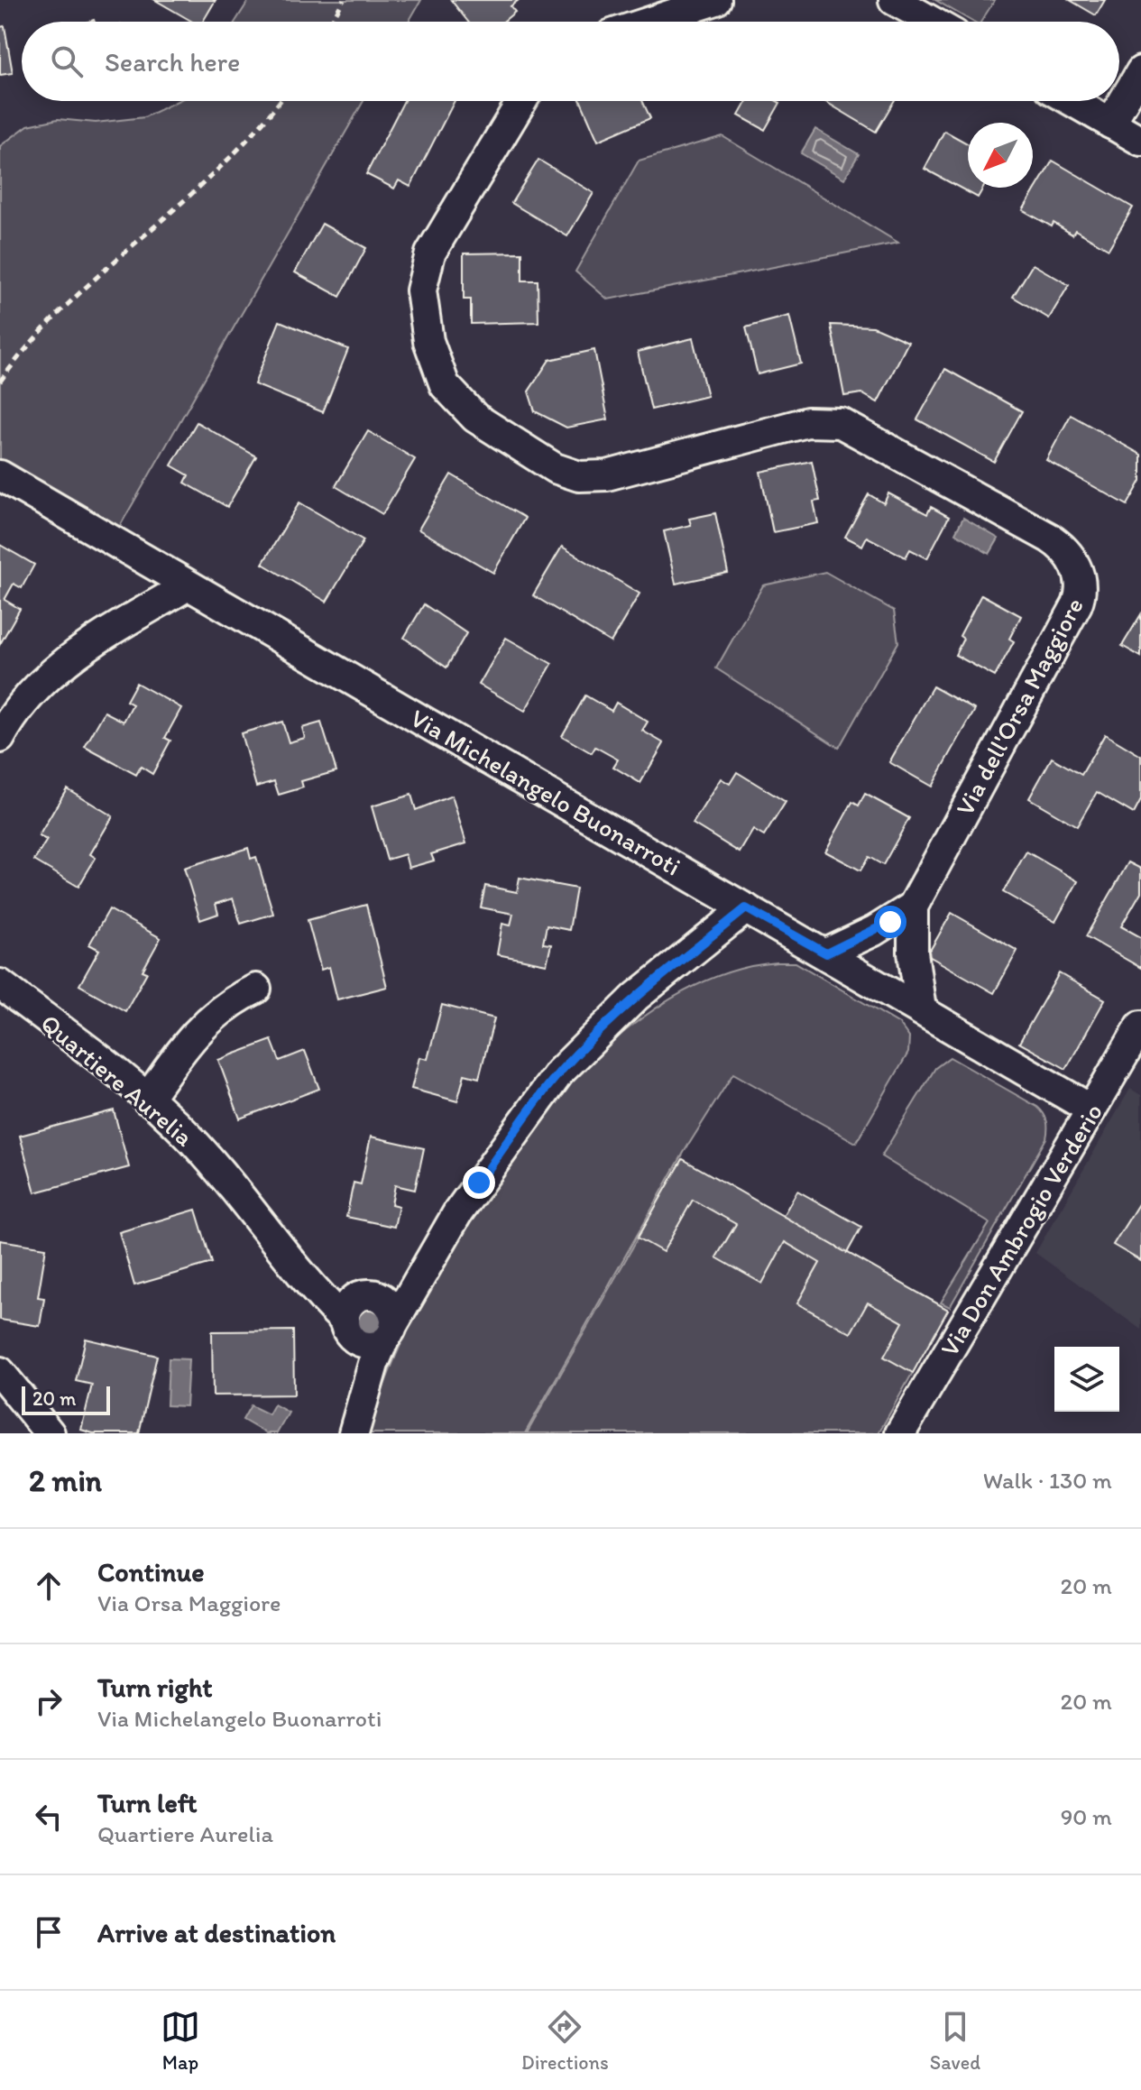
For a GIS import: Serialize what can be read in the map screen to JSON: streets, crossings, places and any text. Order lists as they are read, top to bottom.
{
  "streets": {
    "street": [
      "Via dell'Orsa Maggiore",
      "Via Michelangelo Buonarroti",
      "Quartiere Aurelia",
      "Via Don Ambrogio Verderio"
    ]
  },
  "crossings": [
    ["Via dell'Orsa Maggiore", "Via Michelangelo Buonarroti"],
    ["Via Michelangelo Buonarroti", "Via Don Ambrogio Verderio"]
  ],
  "scale_bar": "20 m",
  "north": "bottom left",
  "page": {
    "search": "Search here",
    "scale": "20 m",
    "heading": ["2 min", "Walk · 130 m"],
    "list": [
      ["Continue", "Via Orsa Maggiore", "20 m"],
      ["Turn right", "Via Michelangelo Buonarroti", "20 m"],
      ["Turn left", "Quartiere Aurelia", "90 m"],
      "Arrive at destination"
    ],
    "nav": ["Map", "Directions", "Saved"]
  }
}
